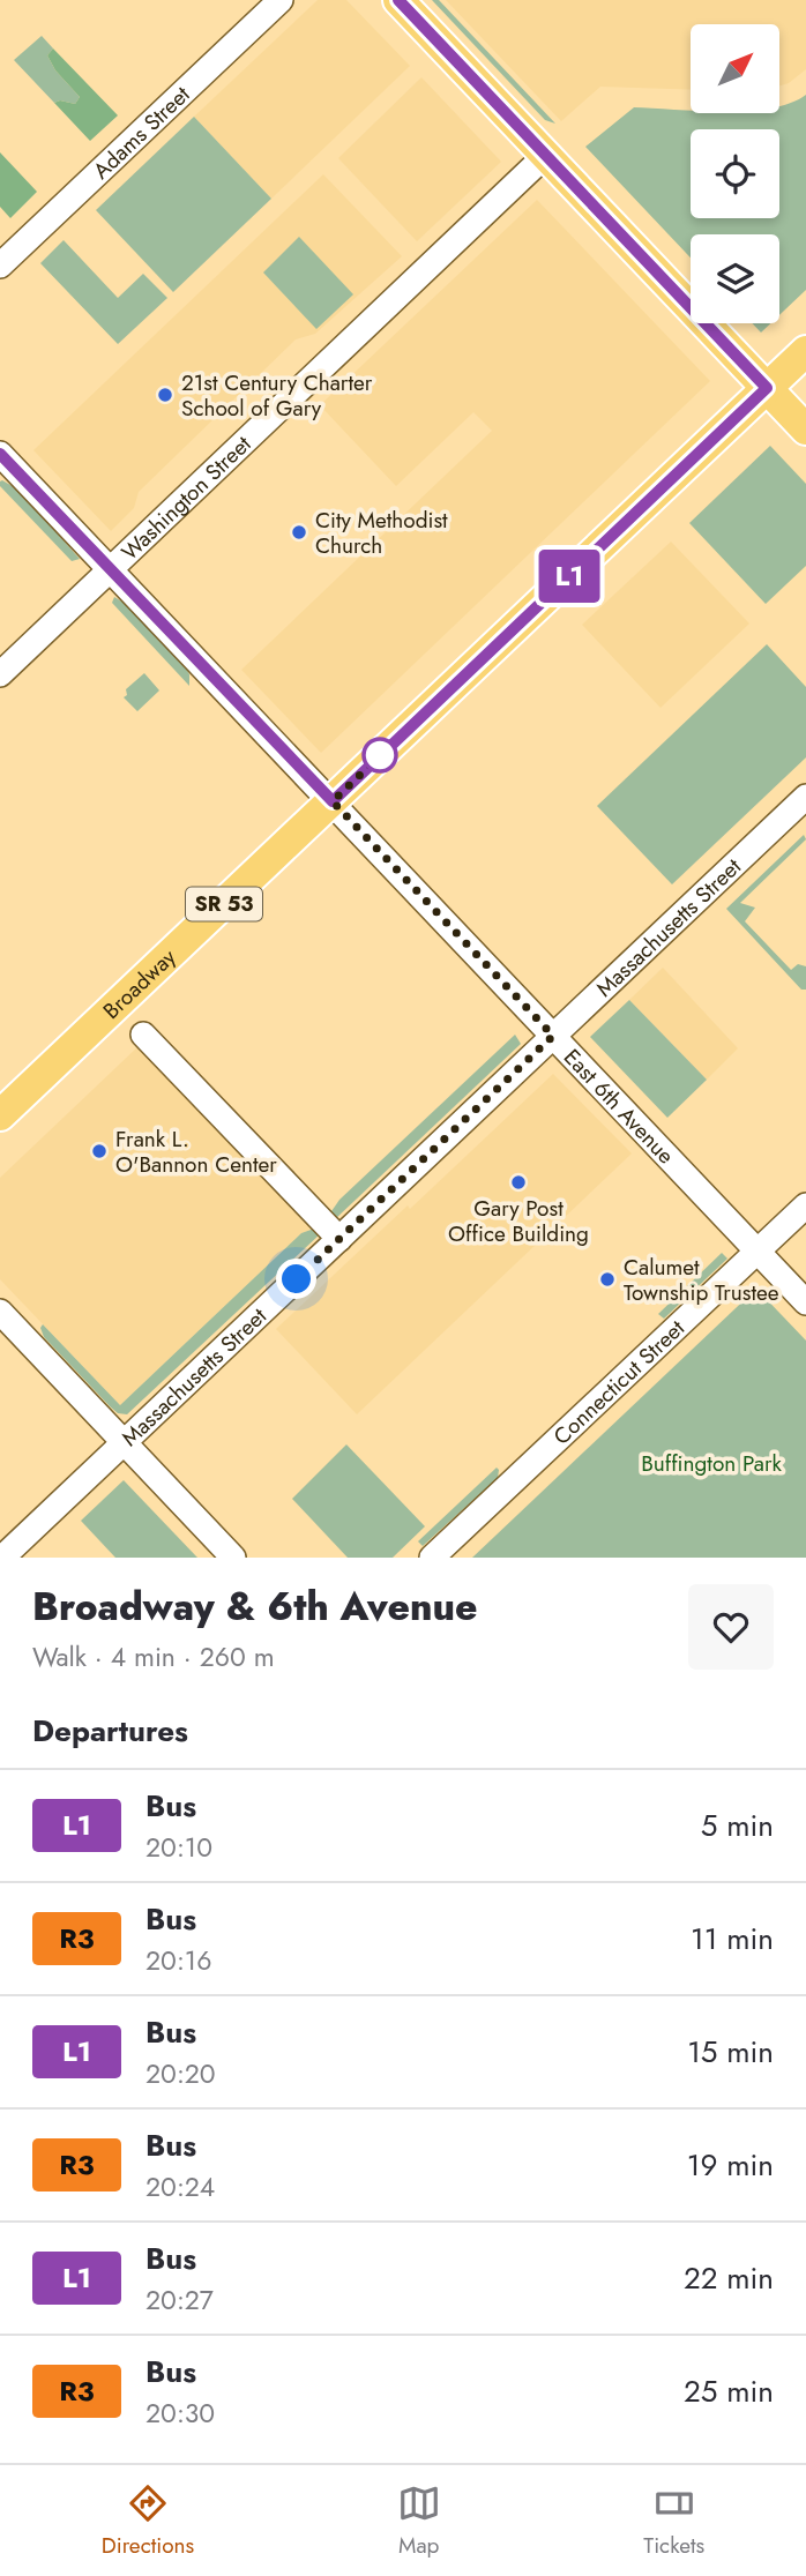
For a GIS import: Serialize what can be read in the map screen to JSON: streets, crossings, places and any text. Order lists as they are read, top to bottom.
{
  "streets": {
    "main road": ["SR 53", "Broadway"],
    "street": [
      "Adams Street",
      "Washington Street",
      "Massachusetts Street",
      "East 6th Avenue",
      "Connecticut Street"
    ]
  },
  "crossings": [
    ["Washington Street", "East 6th Avenue"],
    ["Massachusetts Street", "East 6th Avenue"],
    ["Broadway", "East 6th Avenue"],
    ["East 6th Avenue", "Connecticut Street"]
  ],
  "parks": ["Buffington Park"],
  "places": [
    "21st Century Charter School of Gary",
    "City Methodist Church",
    "Frank L. O'Bannon Center",
    "Gary Post Office Building",
    "Calumet Township Trustee"
  ],
  "lines": ["bus line L1"],
  "north": "top right",
  "page": {
    "on_map": "L1",
    "heading": [
      ["Broadway & 6th Avenue", "Walk · 4 min · 260 m"],
      "Departures"
    ],
    "list": [
      {
        "mark": "L1",
        "name": "Bus",
        "note": "20:10",
        "value": "5 min"
      },
      {
        "mark": "R3",
        "name": "Bus",
        "note": "20:16",
        "value": "11 min"
      },
      {
        "mark": "L1",
        "name": "Bus",
        "note": "20:20",
        "value": "15 min"
      },
      {
        "mark": "R3",
        "name": "Bus",
        "note": "20:24",
        "value": "19 min"
      },
      {
        "mark": "L1",
        "name": "Bus",
        "note": "20:27",
        "value": "22 min"
      },
      {
        "mark": "R3",
        "name": "Bus",
        "note": "20:30",
        "value": "25 min"
      }
    ],
    "tabs": ["Directions", "Map", "Tickets"]
  }
}
